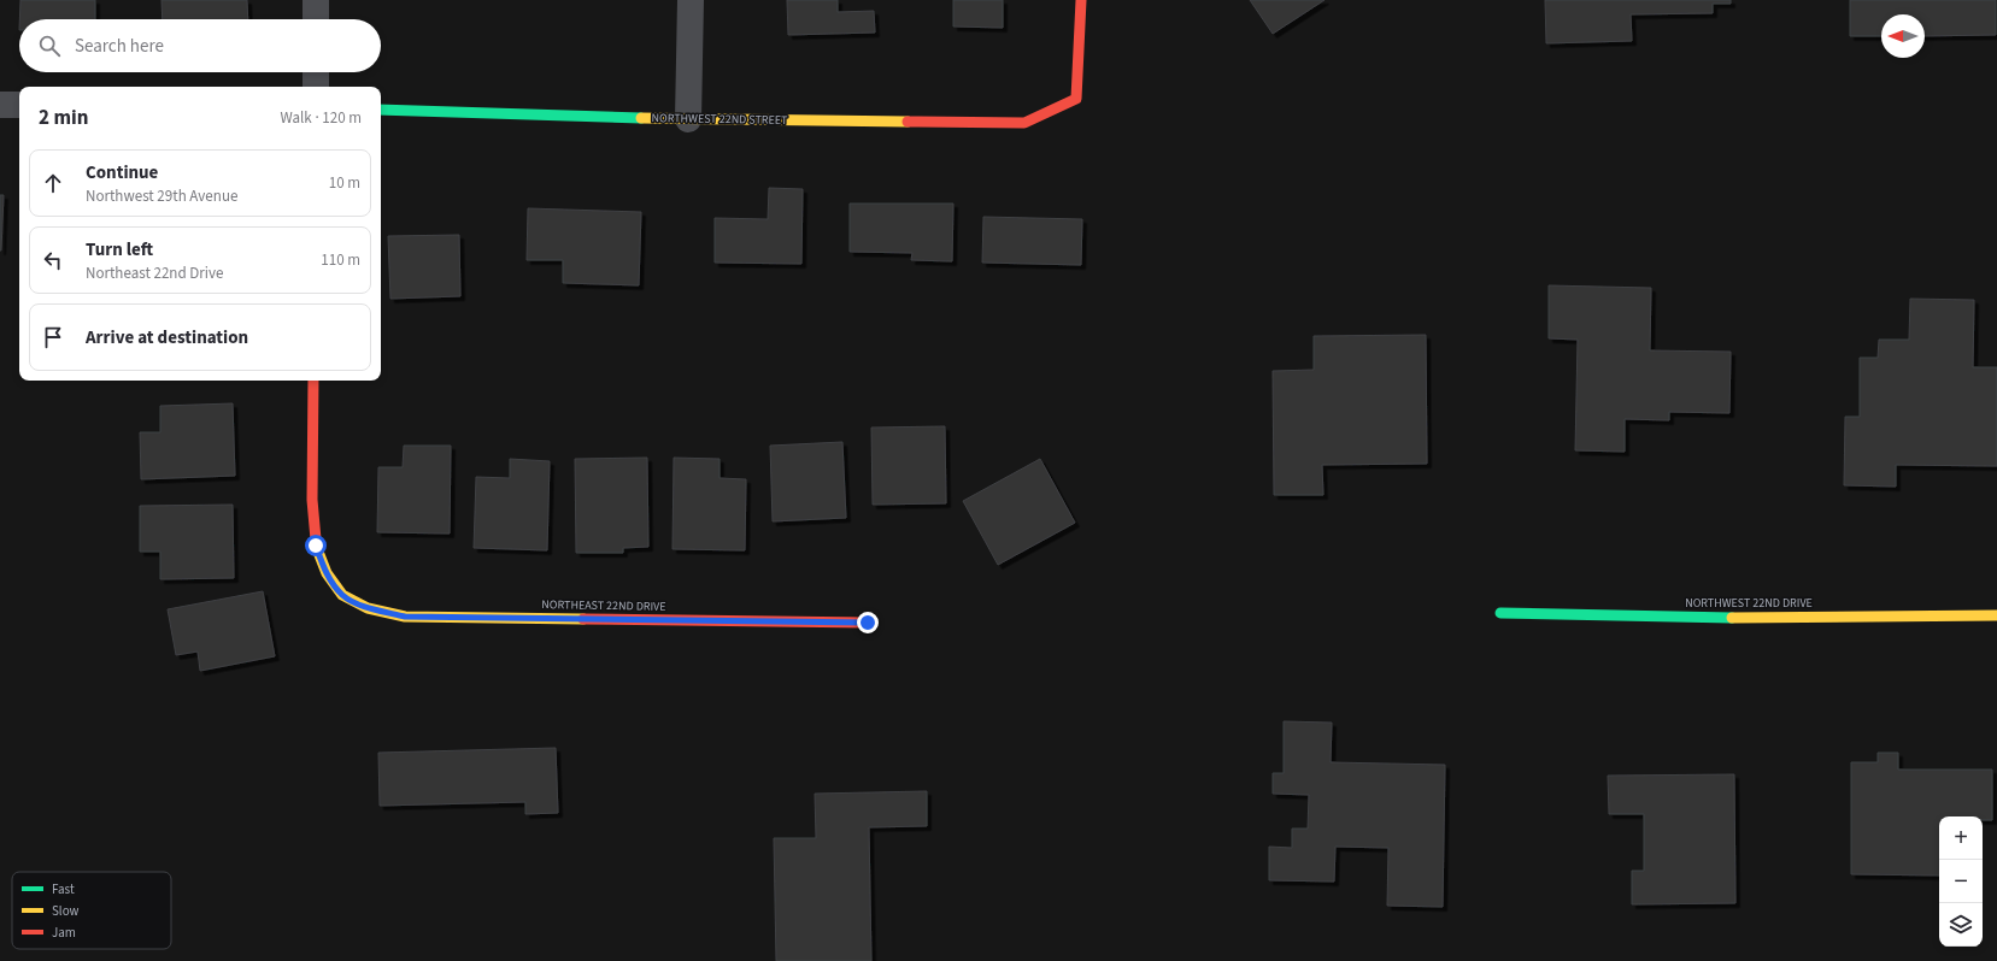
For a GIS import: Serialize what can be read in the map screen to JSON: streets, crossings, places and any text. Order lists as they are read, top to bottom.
{
  "streets": {
    "street": ["NORTHWEST 22ND STREET", "NORTHWEST 22ND DRIVE", "NORTHEAST 22ND DRIVE"]
  },
  "legend": ["Fast", "Slow", "Jam"],
  "north": "left",
  "page": {
    "search": "Search here",
    "heading": ["2 min", "Walk · 120 m"],
    "list": [
      ["Continue", "Northwest 29th Avenue", "10 m"],
      ["Turn left", "Northeast 22nd Drive", "110 m"],
      "Arrive at destination"
    ],
    "map_buttons": ["+", "−"]
  }
}
